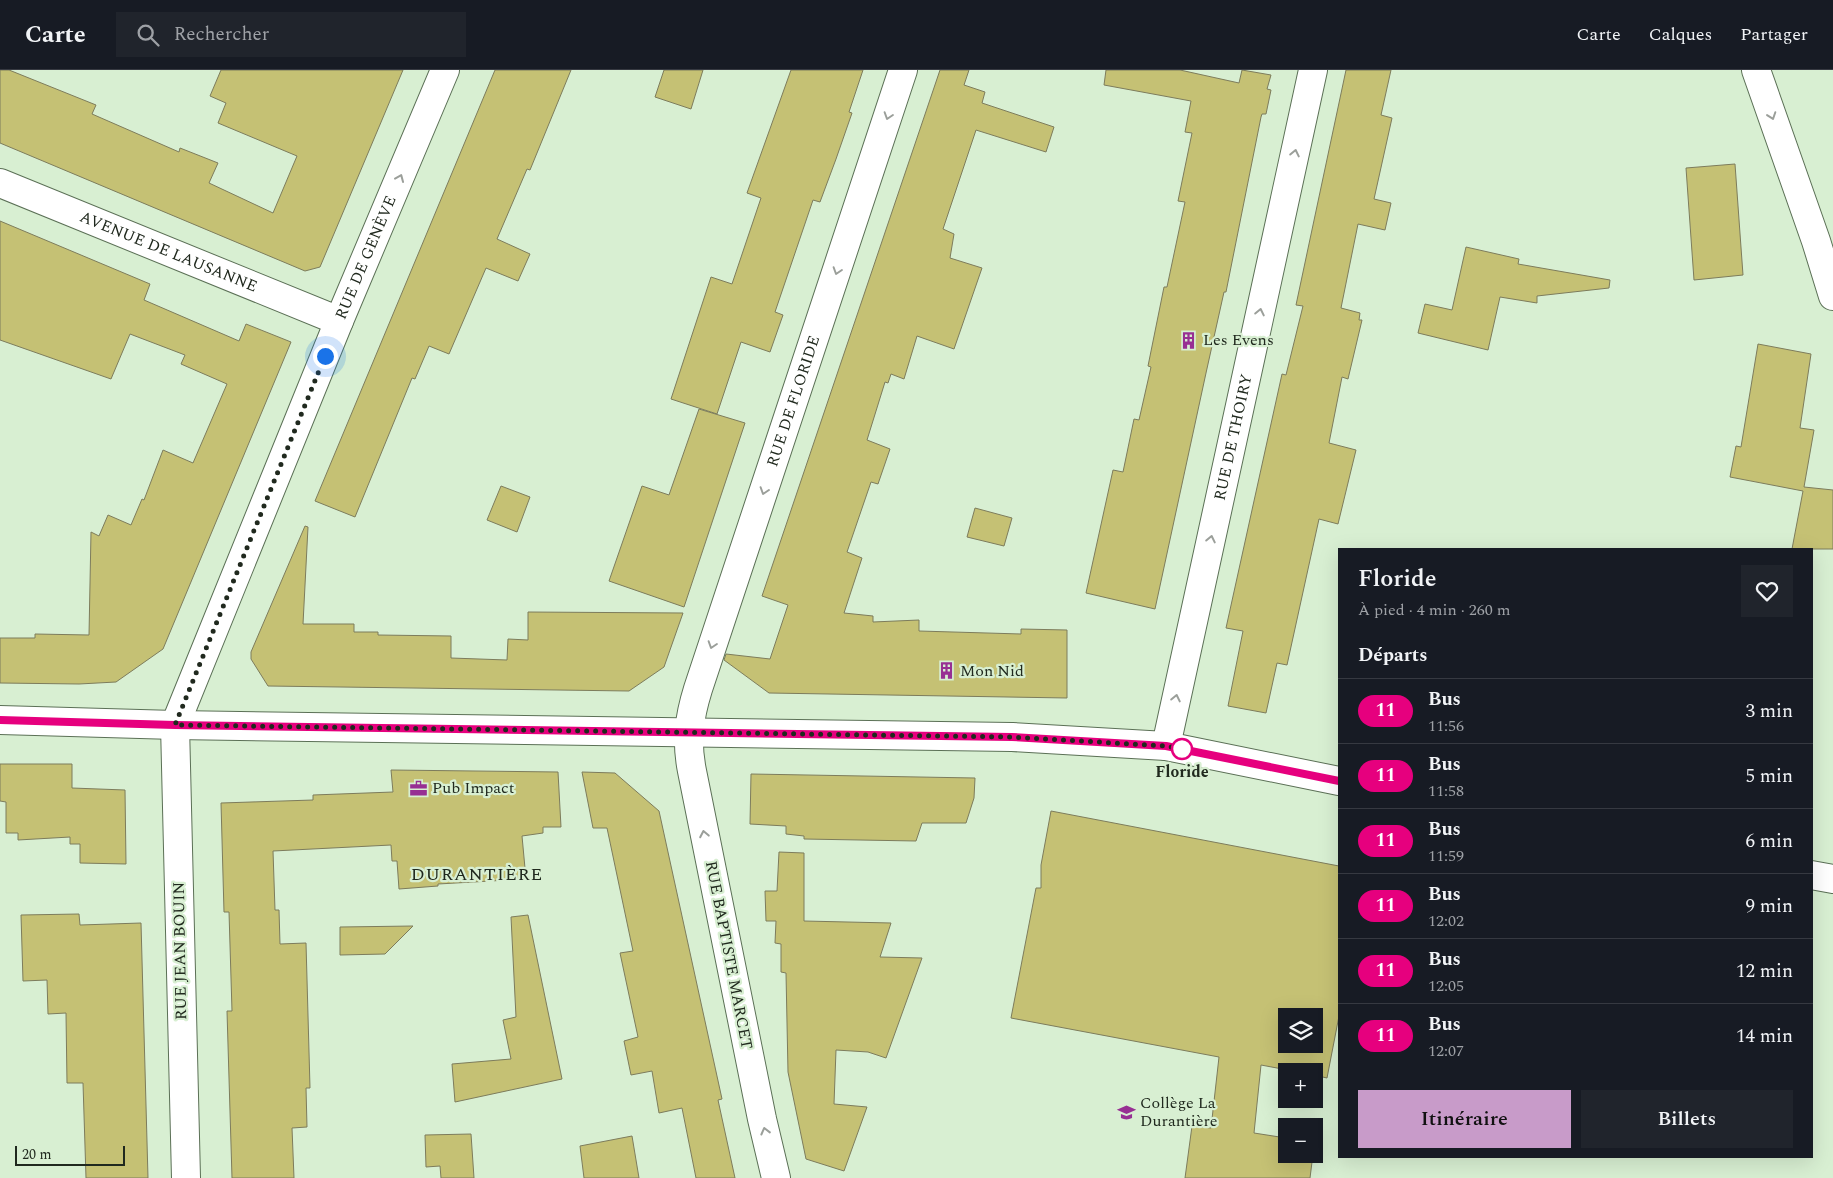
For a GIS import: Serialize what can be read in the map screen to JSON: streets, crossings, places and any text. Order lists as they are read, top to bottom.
{
  "streets": {
    "street": [
      "AVENUE DE LAUSANNE",
      "RUE DE GENÈVE",
      "RUE DE FLORIDE",
      "RUE DE THOIRY",
      "RUE JEAN BOUIN",
      "RUE BAPTISTE MARCET"
    ]
  },
  "crossings": [
    ["AVENUE DE LAUSANNE", "RUE DE GENÈVE"],
    ["RUE DE GENÈVE", "RUE JEAN BOUIN"],
    ["RUE DE FLORIDE", "RUE BAPTISTE MARCET"]
  ],
  "one_way": [
    "RUE DE GENÈVE",
    "RUE DE FLORIDE",
    "RUE DE THOIRY",
    "RUE BAPTISTE MARCET"
  ],
  "districts": ["DURANTIÈRE"],
  "places": {
    "building": ["Les Evens", "Mon Nid"],
    "other": ["Floride"],
    "office": ["Pub Impact"],
    "school or university": ["Collège La Durantière"]
  },
  "lines": ["bus line 11"],
  "scale_bar": "20 m",
  "page": {
    "header": "Carte",
    "search": "Rechercher",
    "nav": ["Carte", "Calques", "Partager"],
    "heading": [
      ["Floride", "À pied · 4 min · 260 m"],
      "Départs"
    ],
    "list": [
      {
        "mark": "11",
        "name": "Bus",
        "note": "11:56",
        "value": "3 min"
      },
      {
        "mark": "11",
        "name": "Bus",
        "note": "11:58",
        "value": "5 min"
      },
      {
        "mark": "11",
        "name": "Bus",
        "note": "11:59",
        "value": "6 min"
      },
      {
        "mark": "11",
        "name": "Bus",
        "note": "12:02",
        "value": "9 min"
      },
      {
        "mark": "11",
        "name": "Bus",
        "note": "12:05",
        "value": "12 min"
      },
      {
        "mark": "11",
        "name": "Bus",
        "note": "12:07",
        "value": "14 min"
      }
    ],
    "map_buttons": ["+", "−"],
    "buttons": ["Itinéraire", "Billets"],
    "scale": "20 m"
  }
}
